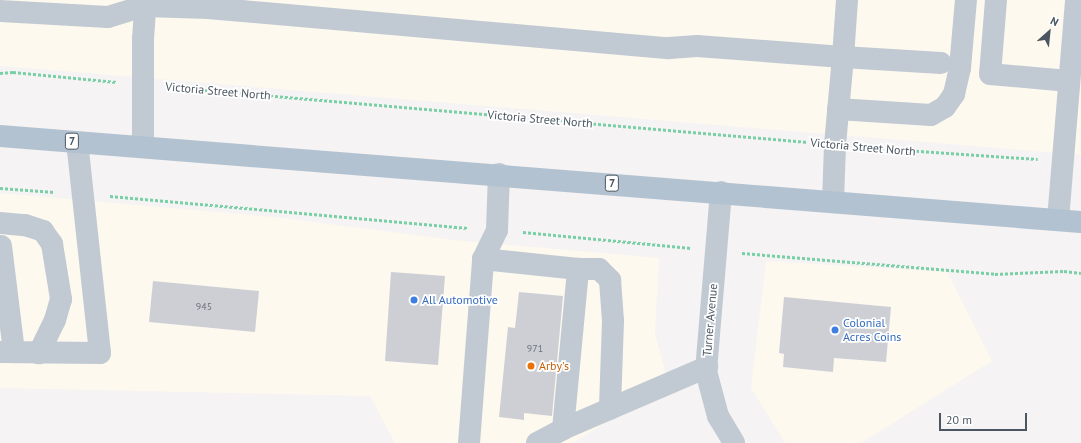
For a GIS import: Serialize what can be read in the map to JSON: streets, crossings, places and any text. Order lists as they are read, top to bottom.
{
  "streets": {
    "main road": ["7"],
    "street": ["Turner Avenue"],
    "path": ["Victoria Street North"]
  },
  "crossings": [
    ["7", "Turner Avenue"]
  ],
  "places": ["All Automotive", "Colonial Acres Coins", "Arby's"],
  "house_numbers": ["945", "971"],
  "scale_bar": "20 m",
  "north": "top right"
}
